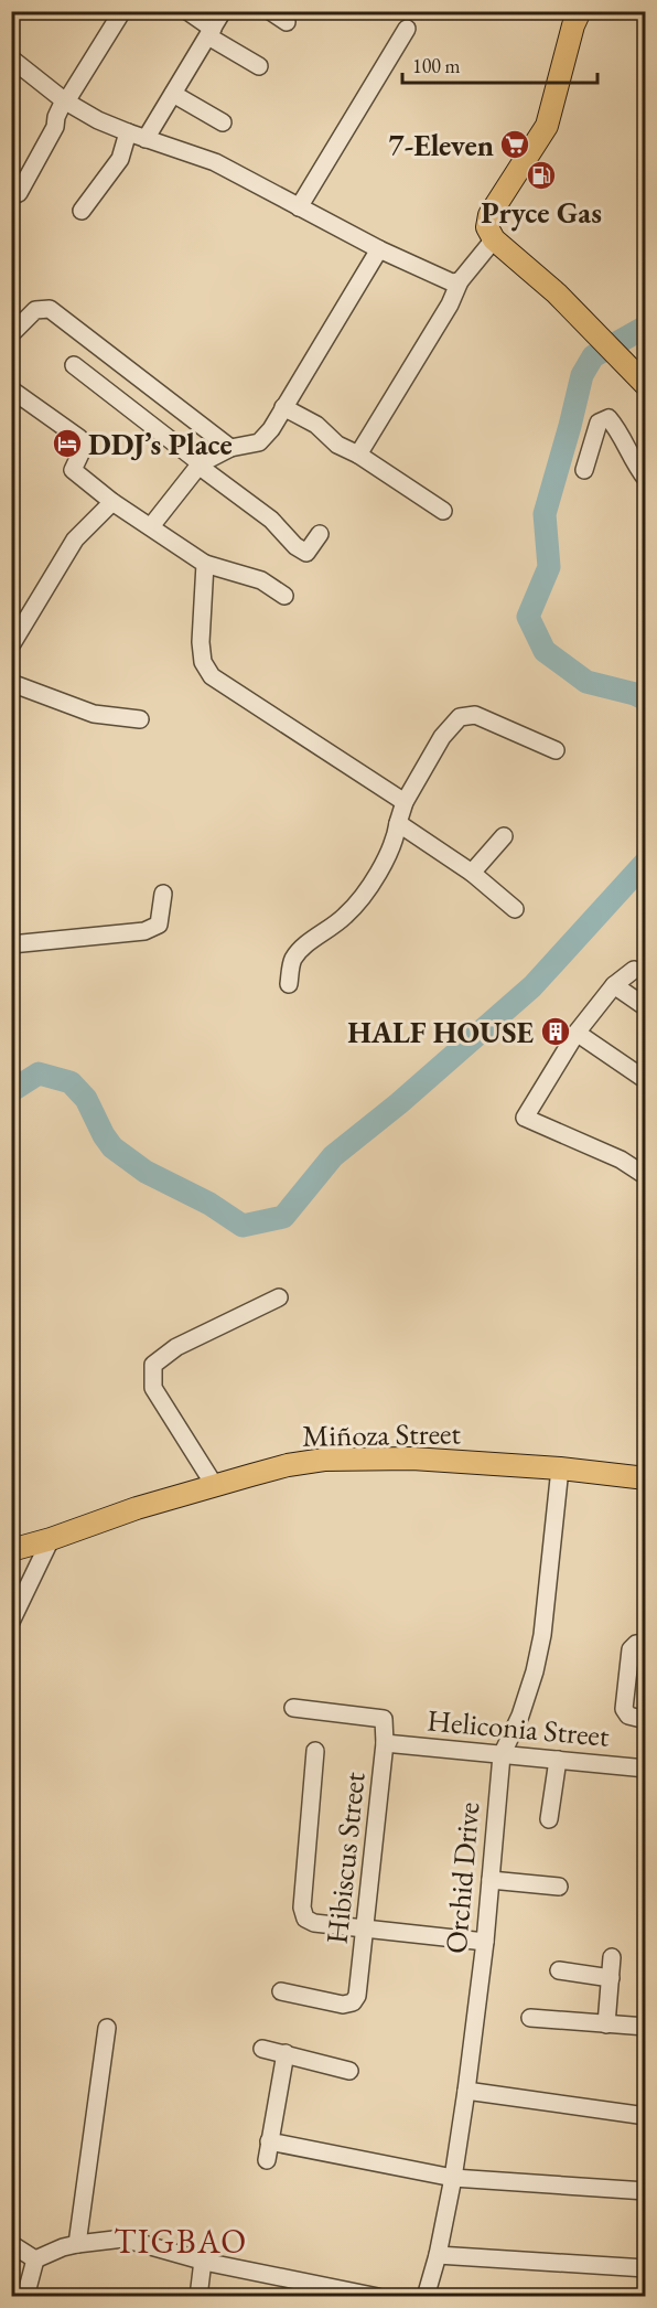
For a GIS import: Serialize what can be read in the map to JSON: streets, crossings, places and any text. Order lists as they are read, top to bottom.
{
  "streets": {
    "main road": ["Miñoza Street"],
    "street": ["Heliconia Street", "Hibiscus Street", "Orchid Drive"]
  },
  "crossings": [
    ["Miñoza Street", "Orchid Drive"],
    ["Heliconia Street", "Hibiscus Street"],
    ["Heliconia Street", "Orchid Drive"]
  ],
  "districts": ["TIGBAO"],
  "places": {
    "supermarket": ["7-Eleven"],
    "fuel station": ["Pryce Gas"],
    "hotel": ["DDJ’s Place"],
    "building": ["HALF HOUSE"]
  },
  "scale_bar": "100 m"
}
